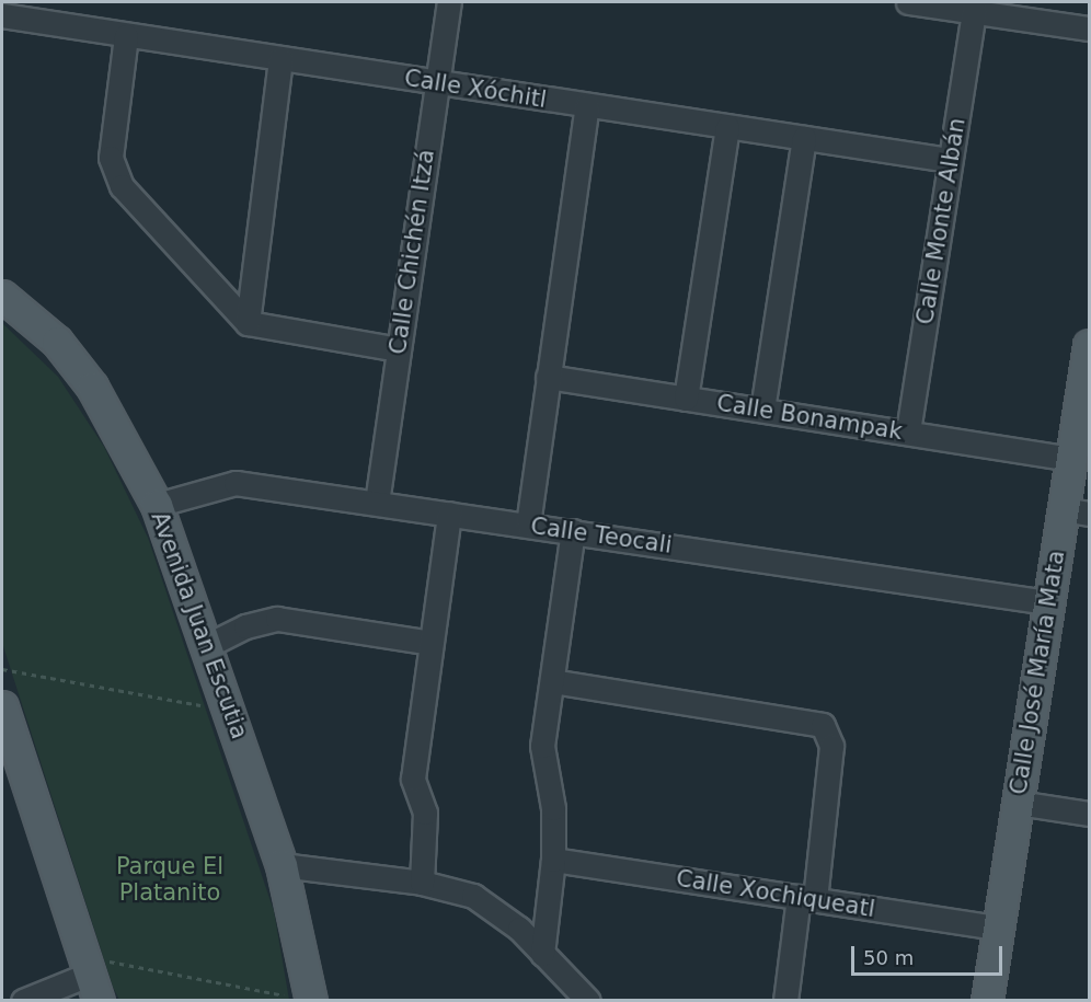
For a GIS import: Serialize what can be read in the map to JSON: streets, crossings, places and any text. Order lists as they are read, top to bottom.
{
  "streets": {
    "main road": ["Avenida Juan Escutia", "Calle José María Mata"],
    "street": [
      "Calle Xóchitl",
      "Calle Monte Albán",
      "Calle Chichén Itzá",
      "Calle Bonampak",
      "Calle Teocali",
      "Calle Xochiqueatl"
    ]
  },
  "crossings": [
    ["Calle Xóchitl", "Calle Monte Albán"],
    ["Calle Xóchitl", "Calle Chichén Itzá"],
    ["Calle Monte Albán", "Calle Bonampak"],
    ["Calle Chichén Itzá", "Calle Teocali"],
    ["Calle Bonampak", "Calle José María Mata"],
    ["Calle Teocali", "Avenida Juan Escutia"],
    ["Calle Teocali", "Calle José María Mata"],
    ["Calle José María Mata", "Calle Xochiqueatl"]
  ],
  "parks": ["Parque El Platanito"],
  "scale_bar": "50 m"
}
